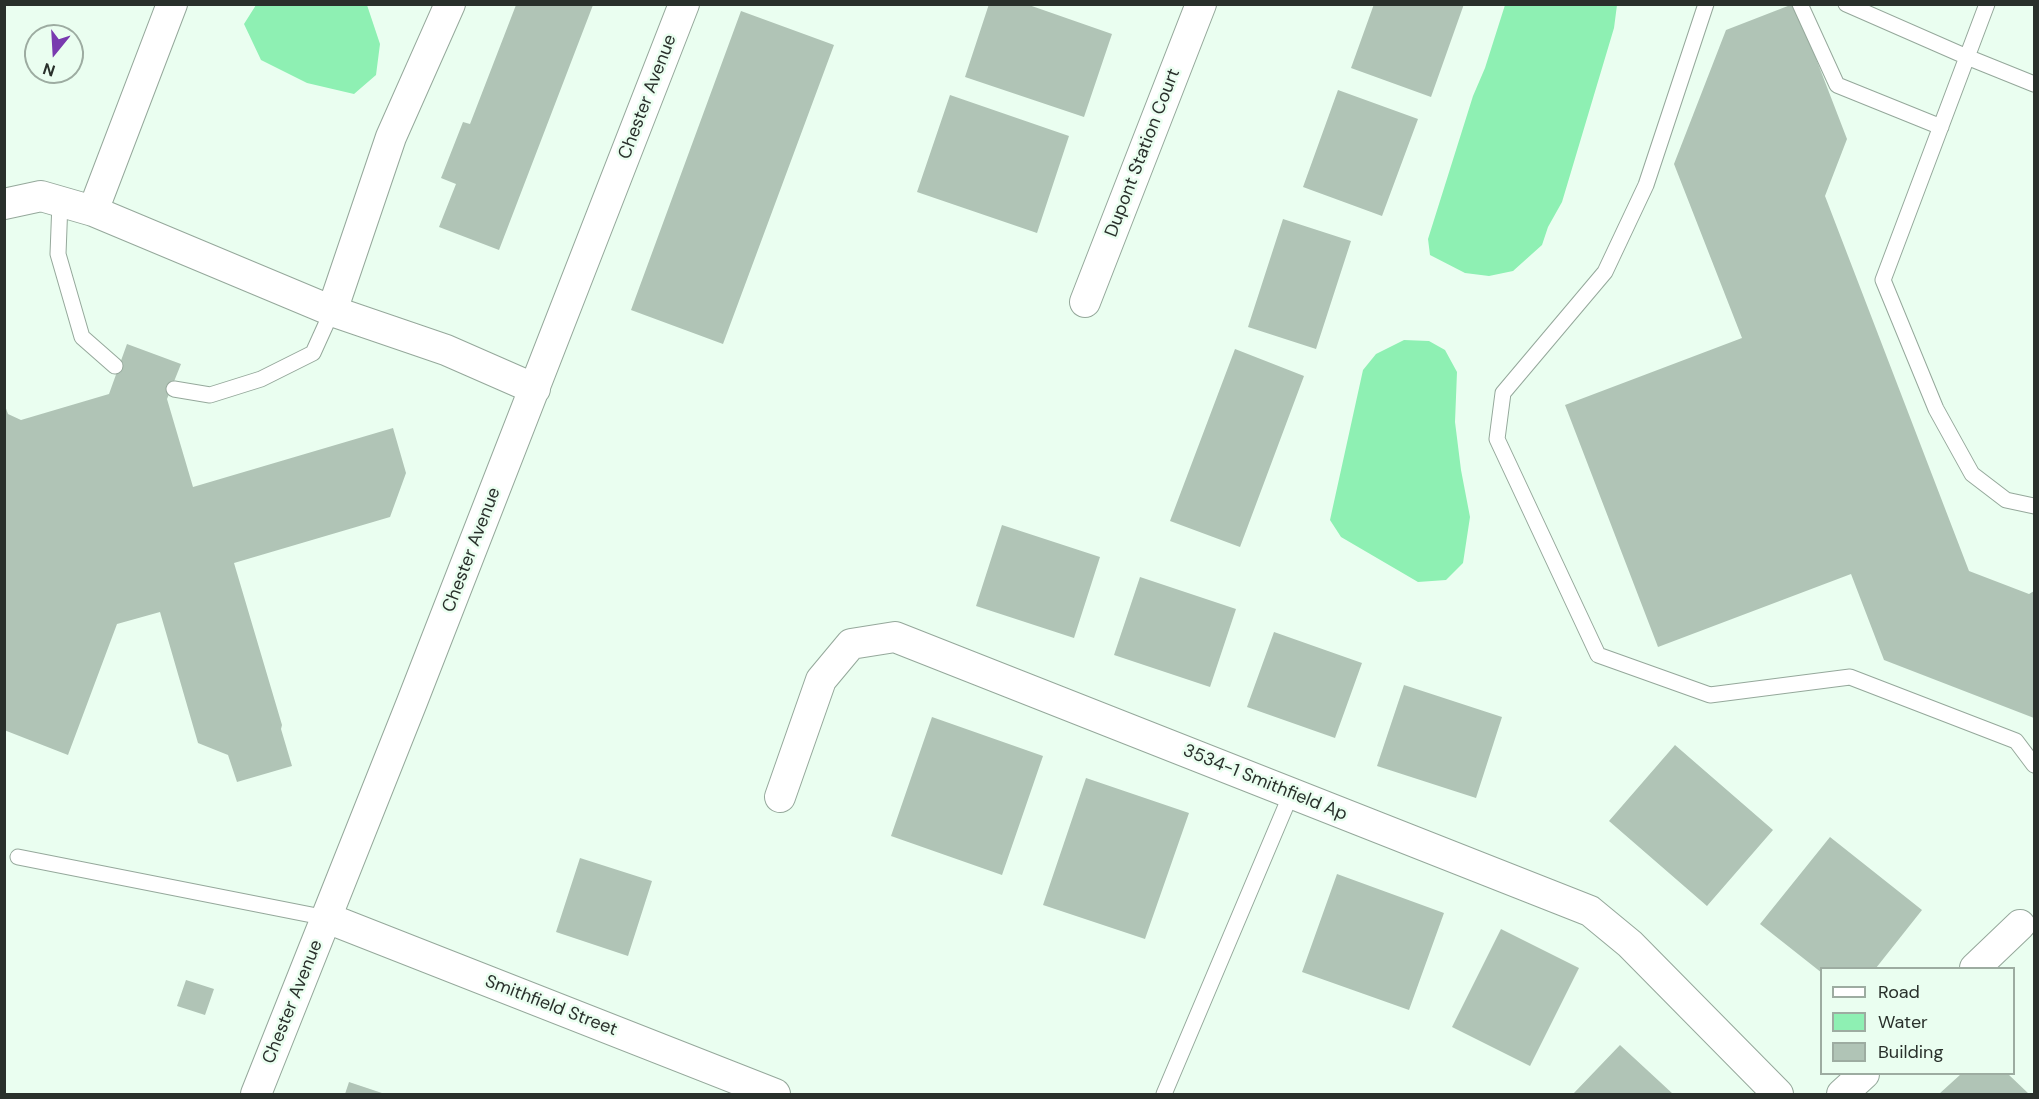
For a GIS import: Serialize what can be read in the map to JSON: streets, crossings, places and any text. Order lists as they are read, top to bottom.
{
  "streets": {
    "street": [
      "Chester Avenue",
      "Dupont Station Court",
      "3534-1 Smithfield Ap",
      "Smithfield Street"
    ]
  },
  "crossings": [
    ["Chester Avenue", "Smithfield Street"]
  ],
  "legend": ["Road", "Water", "Building"],
  "north": "bottom"
}
